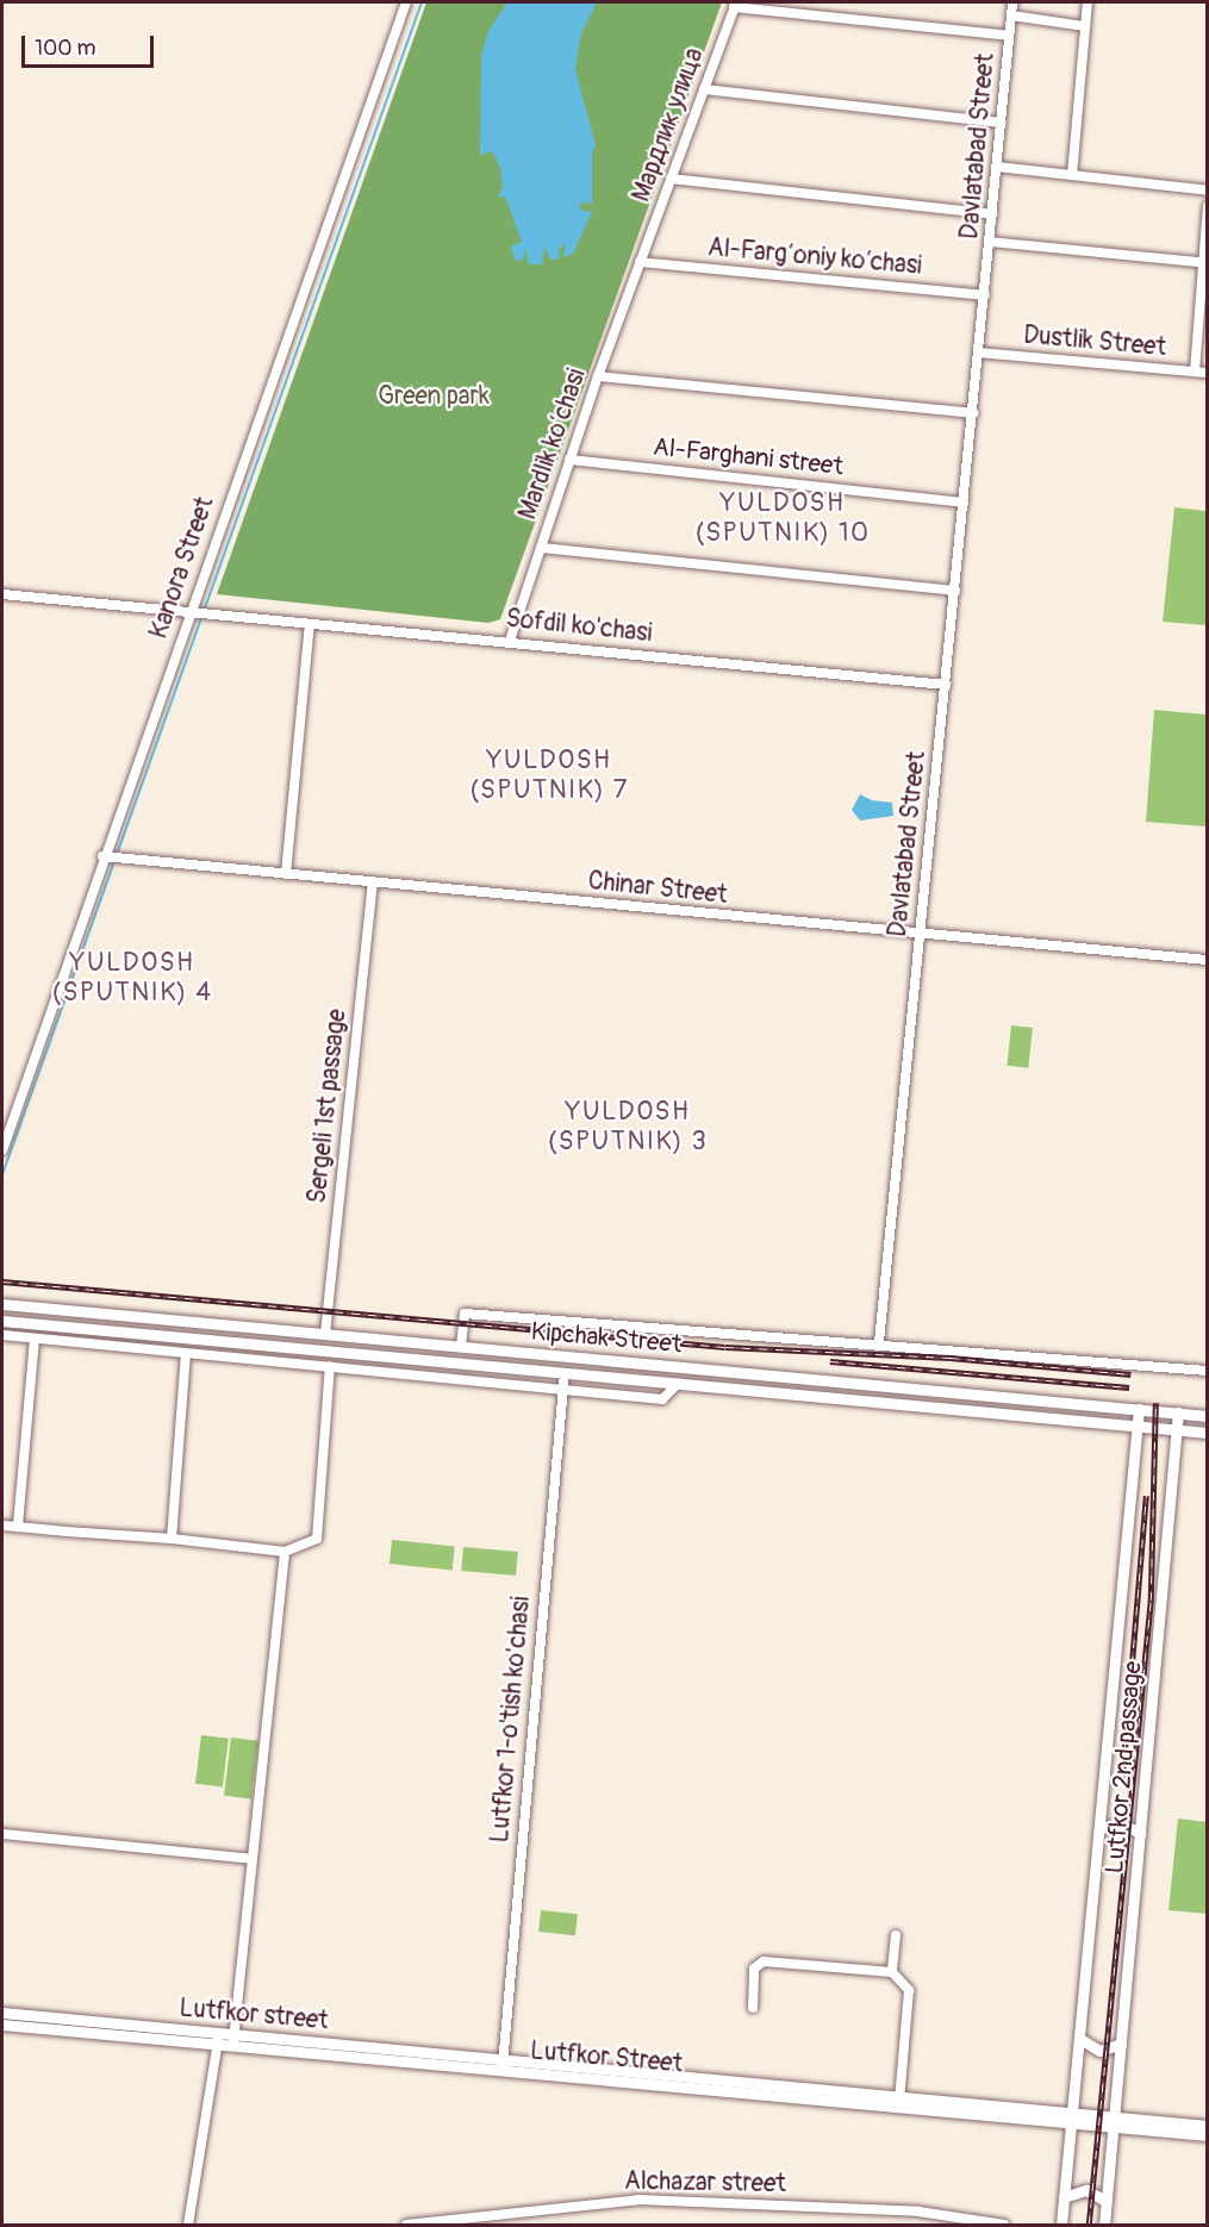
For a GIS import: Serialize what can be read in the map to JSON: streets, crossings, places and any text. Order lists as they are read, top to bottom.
{
  "streets": {
    "main road": [
      "Kipchak Street",
      "Lutfkor 2nd passage",
      "Lutfkor street",
      "Lutfkor Street"
    ],
    "street": [
      "Мардлик улица",
      "Davlatabad Street",
      "Al-Farg‘oniy ko‘chasi",
      "Dustlik Street",
      "Mardlik ko‘chasi",
      "Al-Farghani street",
      "Kanora Street",
      "Sofdil ko'chasi",
      "Chinar Street",
      "Sergeli 1st passage",
      "Lutfkor 1-o'tish ko'chasi",
      "Alchazar street"
    ]
  },
  "crossings": [
    ["Мардлик улица", "Al-Farg‘oniy ko‘chasi"],
    ["Мардлик улица", "Mardlik ko‘chasi"],
    ["Davlatabad Street", "Al-Farg‘oniy ko‘chasi"],
    ["Davlatabad Street", "Dustlik Street"],
    ["Davlatabad Street", "Al-Farghani street"],
    ["Davlatabad Street", "Sofdil ko'chasi"],
    ["Davlatabad Street", "Chinar Street"],
    ["Al-Farg‘oniy ko‘chasi", "Mardlik ko‘chasi"],
    ["Mardlik ko‘chasi", "Al-Farghani street"],
    ["Mardlik ko‘chasi", "Sofdil ko'chasi"],
    ["Kanora Street", "Sofdil ko'chasi"],
    ["Kanora Street", "Chinar Street"],
    ["Chinar Street", "Sergeli 1st passage"],
    ["Sergeli 1st passage", "Kipchak Street"],
    ["Kipchak Street", "Lutfkor 1-o'tish ko'chasi"],
    ["Kipchak Street", "Lutfkor 2nd passage"],
    ["Lutfkor 1-o'tish ko'chasi", "Lutfkor street"],
    ["Lutfkor 1-o'tish ko'chasi", "Lutfkor Street"],
    ["Lutfkor 2nd passage", "Lutfkor Street"],
    ["Lutfkor street", "Lutfkor Street"]
  ],
  "districts": [
    "YULDOSH (SPUTNIK) 10",
    "YULDOSH (SPUTNIK) 7",
    "YULDOSH (SPUTNIK) 4",
    "YULDOSH (SPUTNIK) 3"
  ],
  "parks": ["Green park"],
  "scale_bar": "100 m"
}
